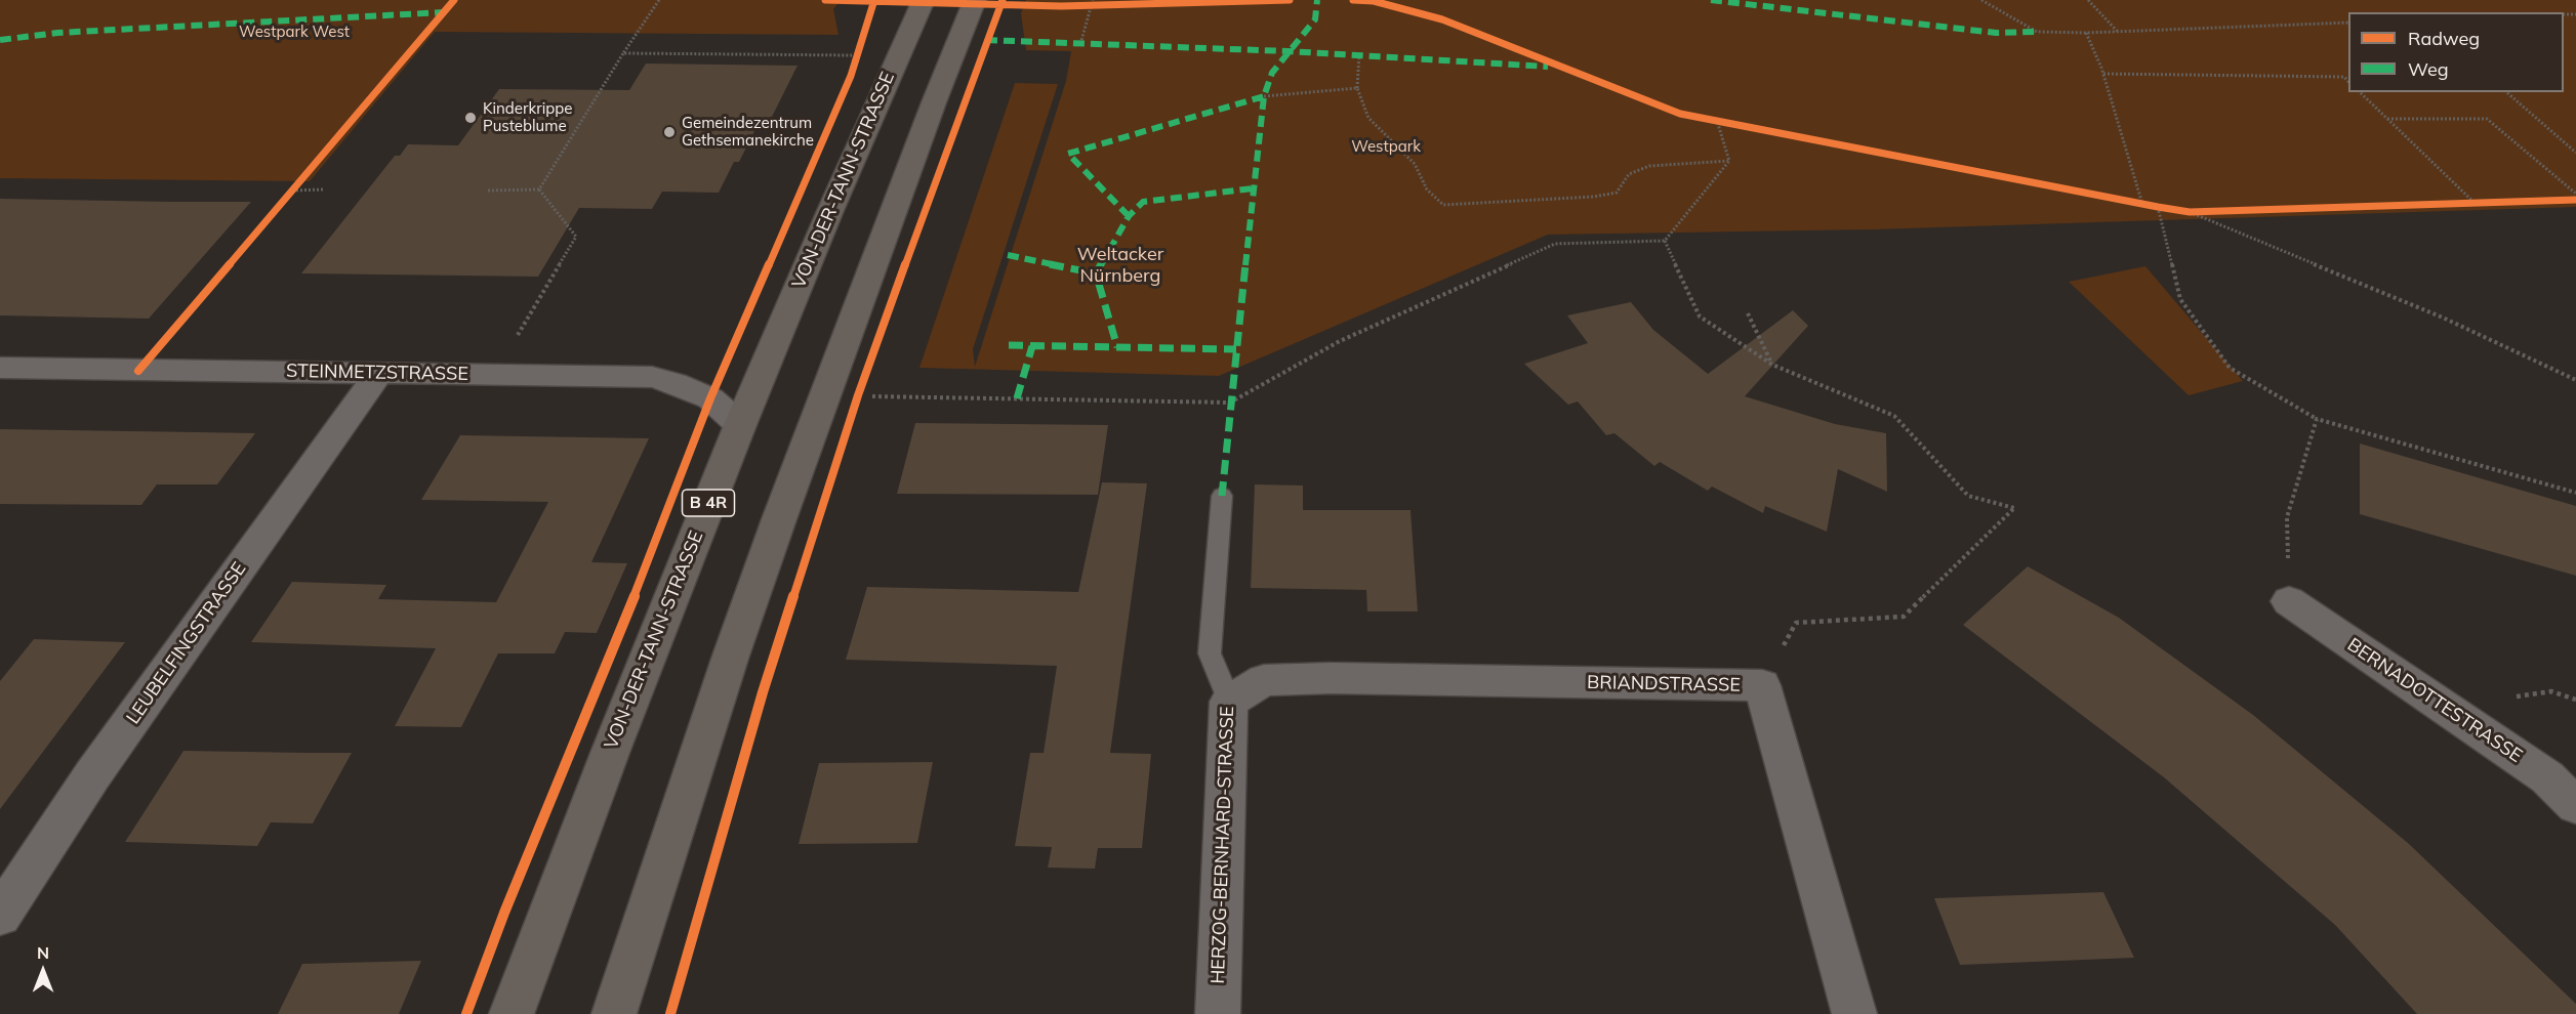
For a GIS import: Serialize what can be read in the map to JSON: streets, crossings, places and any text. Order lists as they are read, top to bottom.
{
  "streets": {
    "main road": ["VON-DER-TANN-STRASSE", "B 4R"],
    "street": [
      "STEINMETZSTRASSE",
      "LEUBELFINGSTRASSE",
      "BRIANDSTRASSE",
      "BERNADOTTESTRASSE",
      "HERZOG-BERNHARD-STRASSE"
    ]
  },
  "crossings": [
    ["VON-DER-TANN-STRASSE", "STEINMETZSTRASSE"],
    ["STEINMETZSTRASSE", "LEUBELFINGSTRASSE"],
    ["BRIANDSTRASSE", "HERZOG-BERNHARD-STRASSE"]
  ],
  "parks": ["Westpark West", "Westpark", "Weltacker Nürnberg"],
  "places": ["Kinderkrippe Pusteblume", "Gemeindezentrum Gethsemanekirche"],
  "legend": ["Radweg", "Weg"],
  "north": "top"
}
